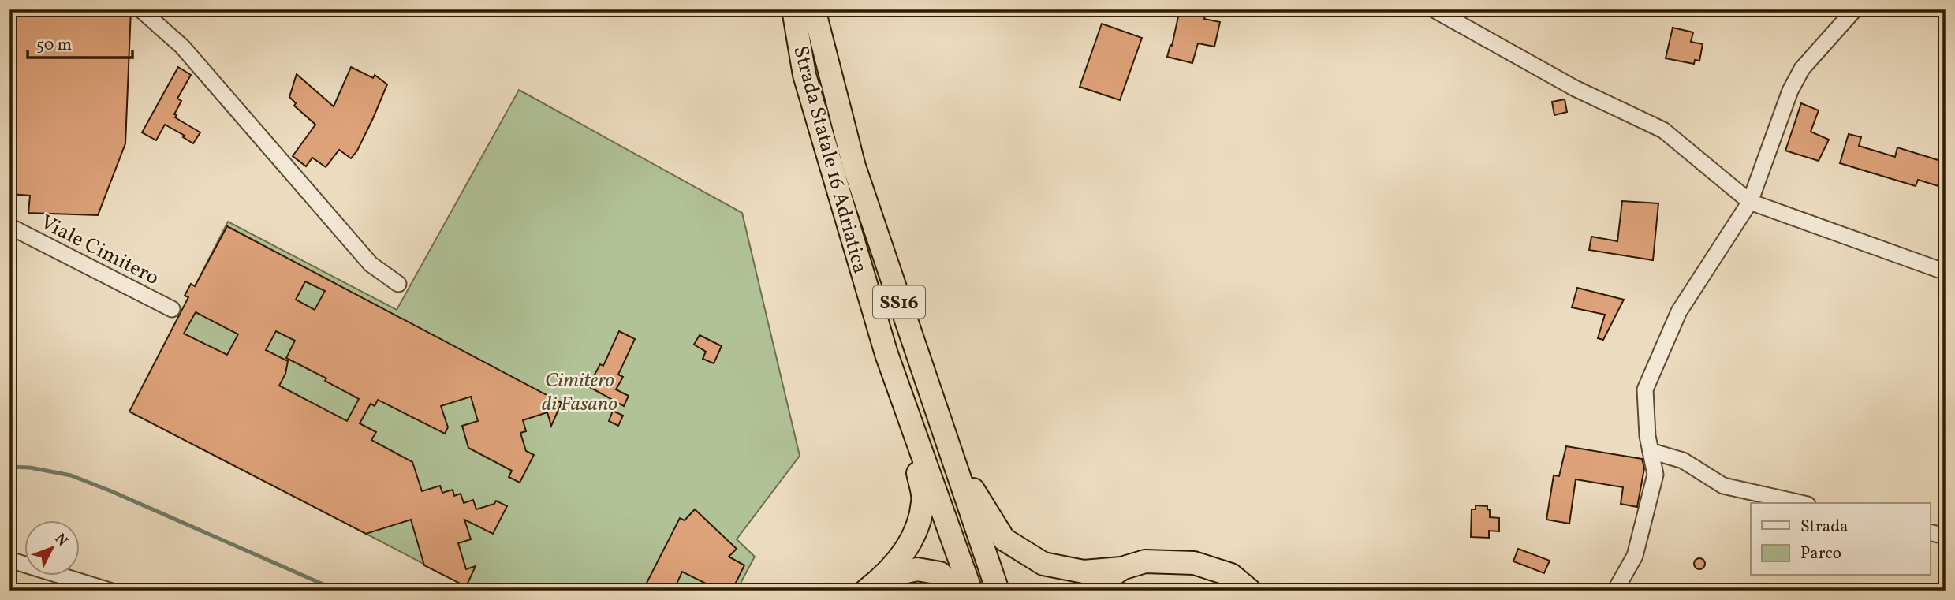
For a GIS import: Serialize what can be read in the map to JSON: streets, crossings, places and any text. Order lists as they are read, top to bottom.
{
  "streets": {
    "highway": ["Strada Statale 16 Adriatica", "SS16"],
    "street": ["Viale Cimitero"]
  },
  "parks": ["Cimitero di Fasano"],
  "legend": ["Strada", "Parco"],
  "scale_bar": "50 m",
  "north": "top right"
}
